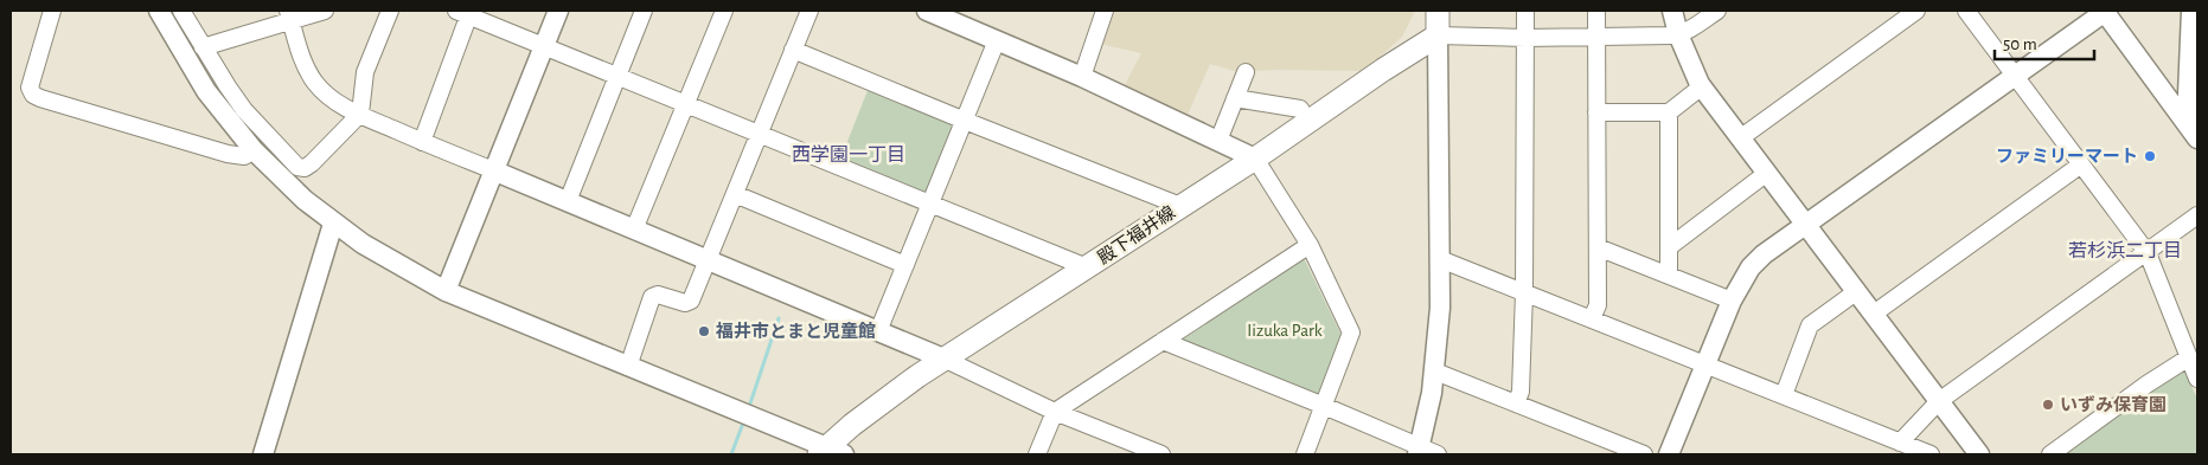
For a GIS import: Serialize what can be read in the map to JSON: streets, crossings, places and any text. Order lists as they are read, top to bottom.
{
  "streets": {
    "main road": ["殿下福井線"]
  },
  "districts": ["西学園一丁目", "若杉浜二丁目"],
  "parks": ["Iizuka Park"],
  "places": ["ファミリーマート", "福井市とまと児童館", "いずみ保育園"],
  "scale_bar": "50 m"
}
